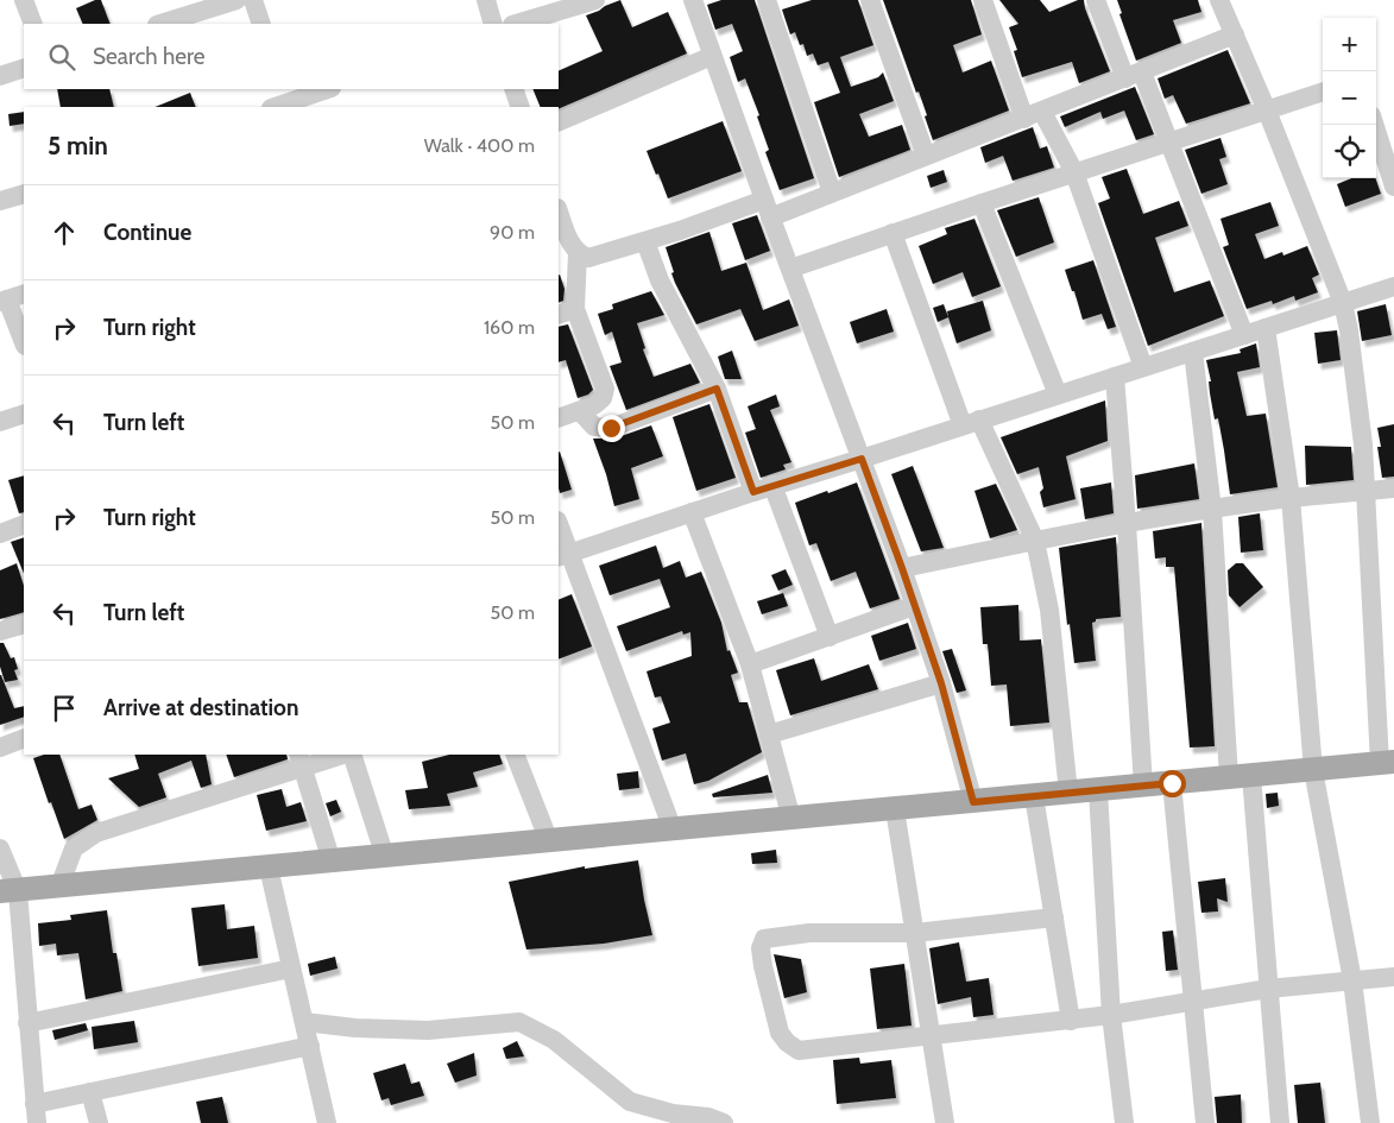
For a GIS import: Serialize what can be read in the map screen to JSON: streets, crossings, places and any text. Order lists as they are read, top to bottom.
{
  "page": {
    "map_buttons": ["+", "−"],
    "search": "Search here",
    "heading": ["5 min", "Walk · 400 m"],
    "list": [
      ["Continue", "90 m"],
      ["Turn right", "160 m"],
      ["Turn left", "50 m"],
      ["Turn right", "50 m"],
      ["Turn left", "50 m"],
      "Arrive at destination"
    ]
  }
}
